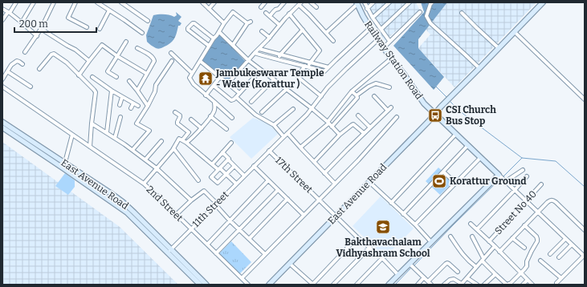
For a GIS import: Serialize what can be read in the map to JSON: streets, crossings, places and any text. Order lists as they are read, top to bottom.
{
  "streets": {
    "main road": ["Railway Station Road", "East Avenue Road"],
    "street": [
      "17th Street",
      "2nd Street",
      "11th Street",
      "Street No 40"
    ]
  },
  "crossings": [
    ["Railway Station Road", "East Avenue Road"],
    ["Railway Station Road", "11th Street"],
    ["17th Street", "East Avenue Road"],
    ["17th Street", "11th Street"],
    ["East Avenue Road", "11th Street"],
    ["2nd Street", "11th Street"]
  ],
  "places": {
    "temple": ["Jambukeswarar Temple - Water (Korattur )"],
    "bus stop": ["CSI Church Bus Stop"],
    "sports": ["Korattur Ground"],
    "school or university": ["Bakthavachalam Vidhyashram School"]
  },
  "scale_bar": "200 m"
}
